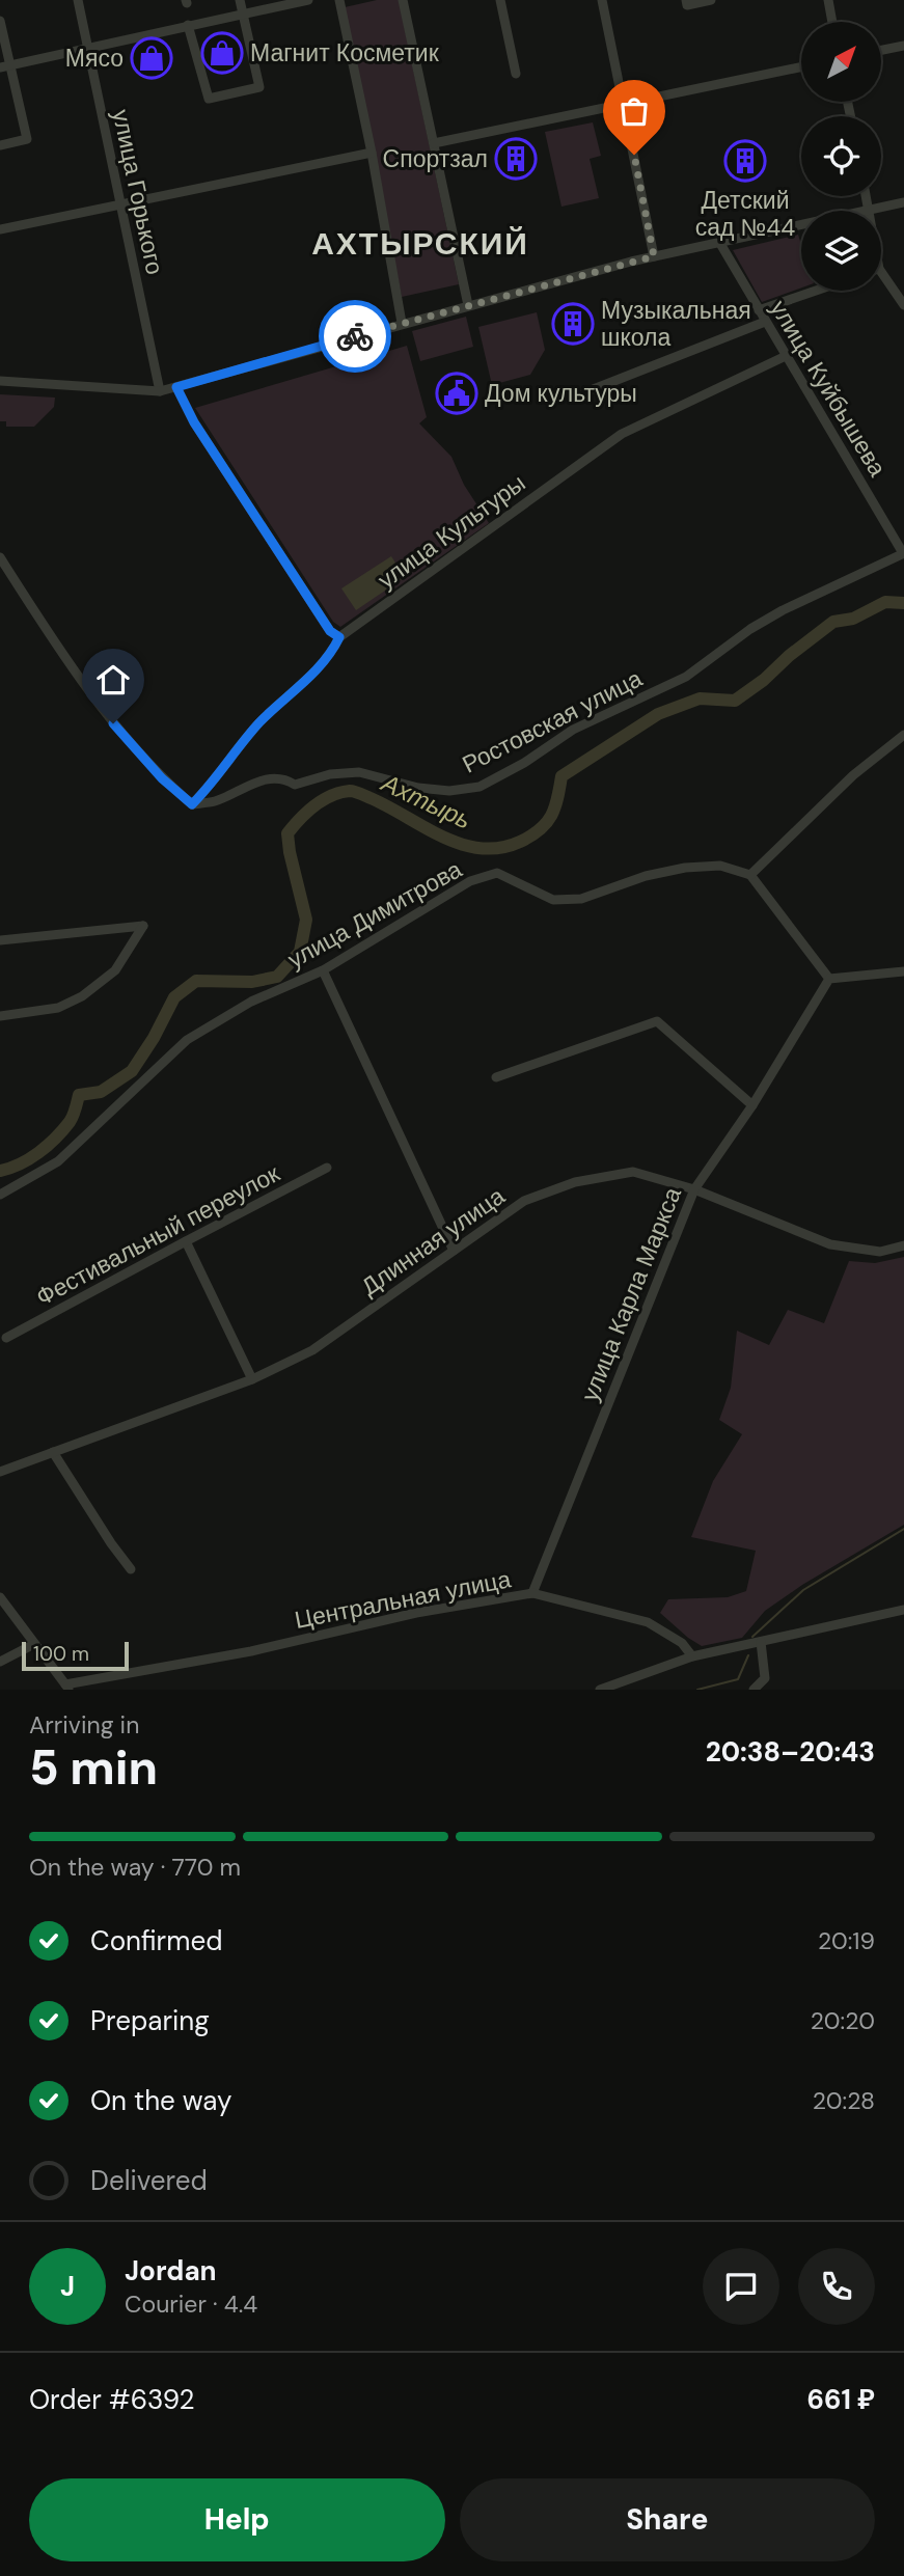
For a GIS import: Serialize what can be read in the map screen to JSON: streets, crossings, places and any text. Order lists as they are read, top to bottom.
{
  "streets": {
    "street": [
      "улица Горького",
      "улица Куйбышева",
      "улица Культуры",
      "Ростовская улица",
      "улица Димитрова",
      "Фестивальный переулок",
      "Длинная улица",
      "улица Карла Маркса",
      "Центральная улица"
    ]
  },
  "crossings": [
    ["улица Куйбышева", "улица Культуры"],
    ["улица Куйбышева", "Ростовская улица"],
    ["улица Культуры", "Ростовская улица"],
    ["Длинная улица", "улица Карла Маркса"],
    ["улица Карла Маркса", "Центральная улица"]
  ],
  "districts": ["АХТЫРСКИЙ"],
  "water": ["Ахтырь"],
  "places": {
    "shop": ["Магнит Косметик", "Мясо"],
    "building": ["Спортзал", "Детский сад №44", "Музыкальная школа"],
    "public building": ["Дом культуры"]
  },
  "scale_bar": "100 m",
  "north": "top right",
  "page": {
    "scale": "100 m",
    "heading": ["5 min", "Arriving in", "20:38–20:43"],
    "panel": [
      "Jordan",
      "Courier · 4.4",
      "Order #6392",
      "661 ₽"
    ],
    "bar": "On the way · 770 m",
    "list": [
      ["Confirmed", "20:19"],
      ["Preparing", "20:20"],
      ["On the way", "20:28"],
      "Delivered"
    ],
    "round": "J",
    "buttons": ["Help", "Share"]
  }
}
